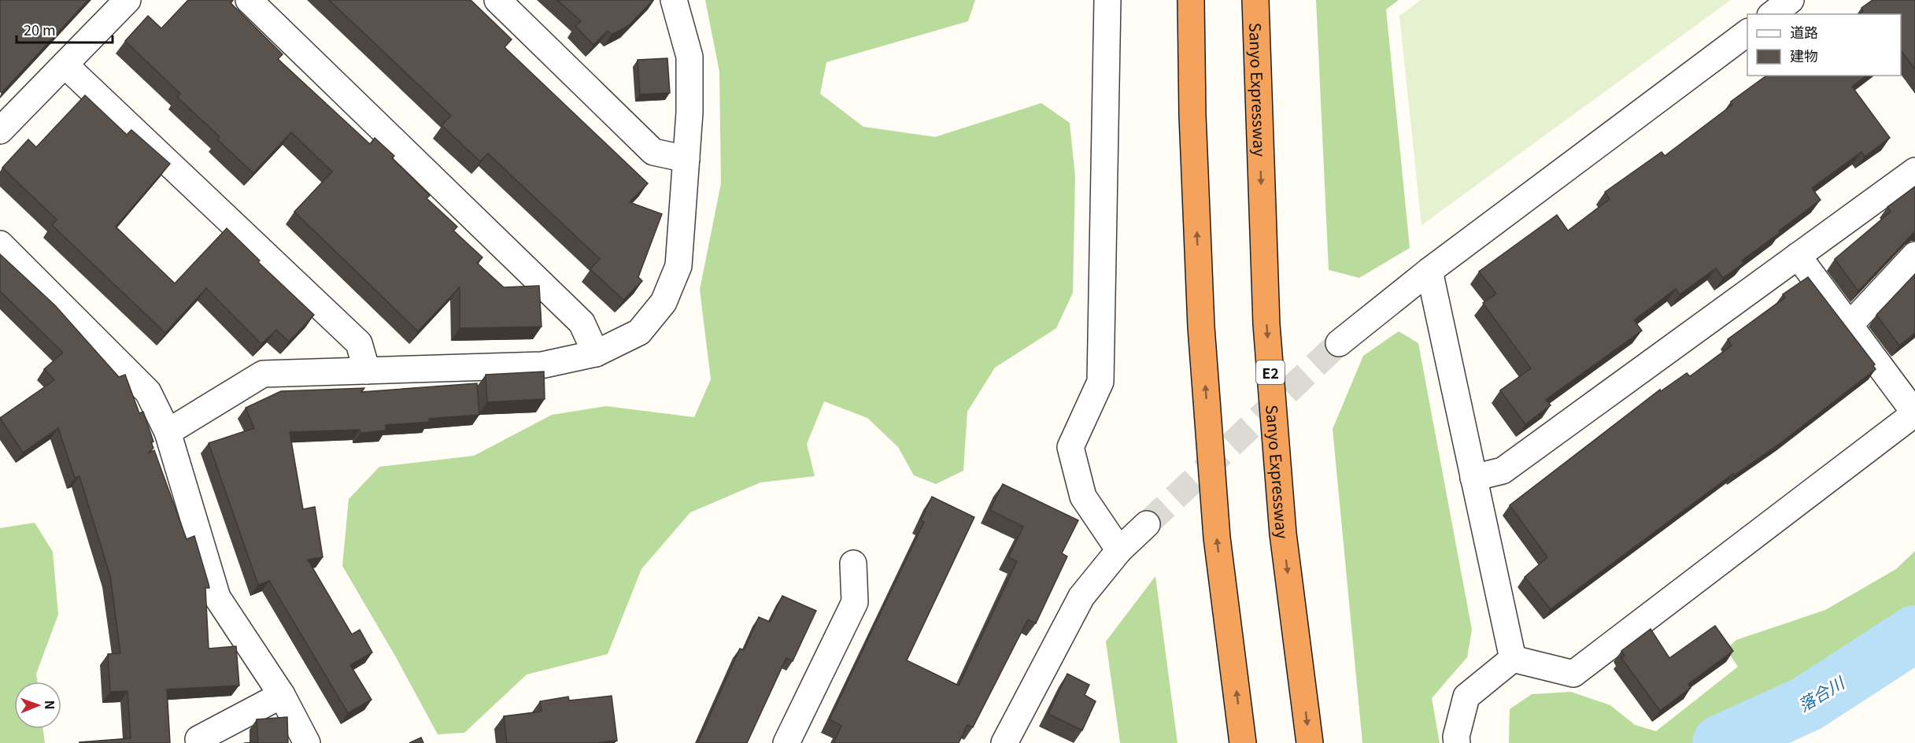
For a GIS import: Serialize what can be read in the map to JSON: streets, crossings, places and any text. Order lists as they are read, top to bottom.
{
  "streets": {
    "highway": ["Sanyo Expressway", "E2"]
  },
  "water": ["落合川"],
  "legend": ["道路", "建物"],
  "scale_bar": "20 m",
  "north": "right"
}
